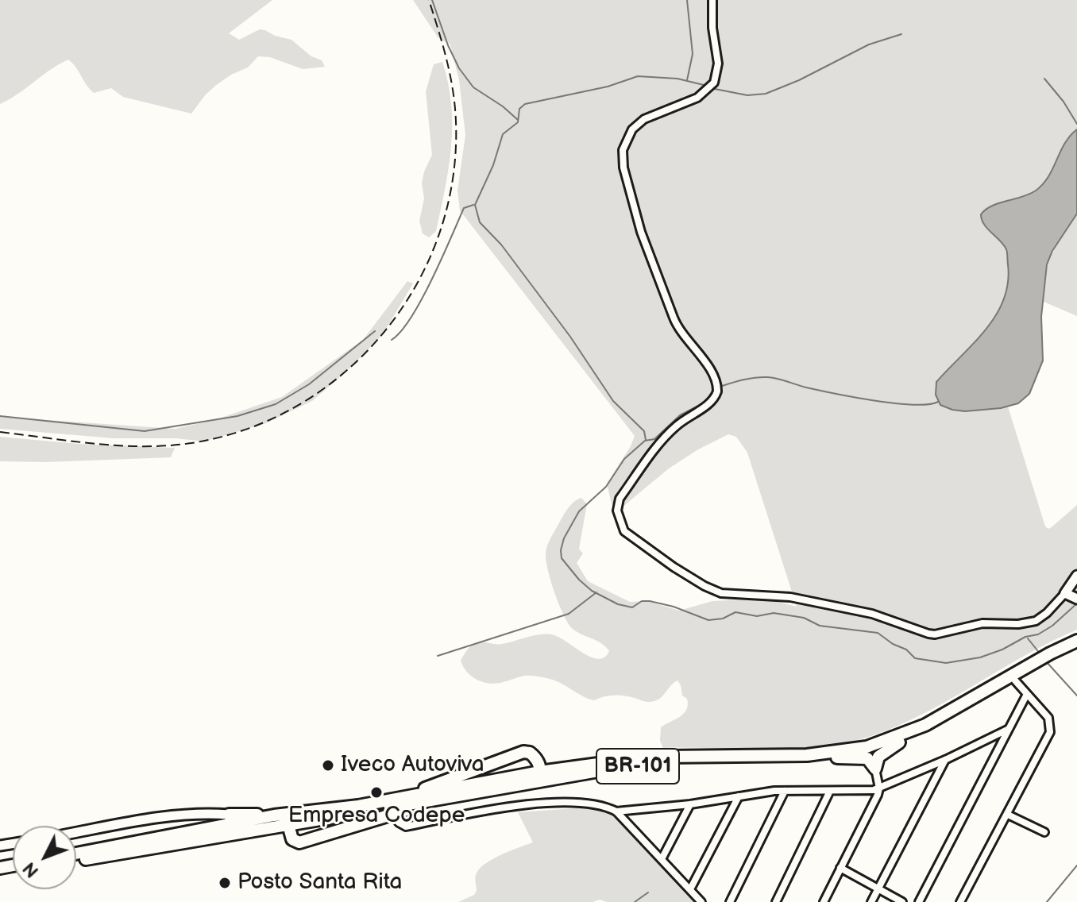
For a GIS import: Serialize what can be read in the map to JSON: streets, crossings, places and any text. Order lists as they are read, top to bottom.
{
  "streets": {
    "highway": ["BR-101"]
  },
  "places": ["Iveco Autoviva", "Empresa Codepe", "Posto Santa Rita"],
  "north": "bottom left"
}
